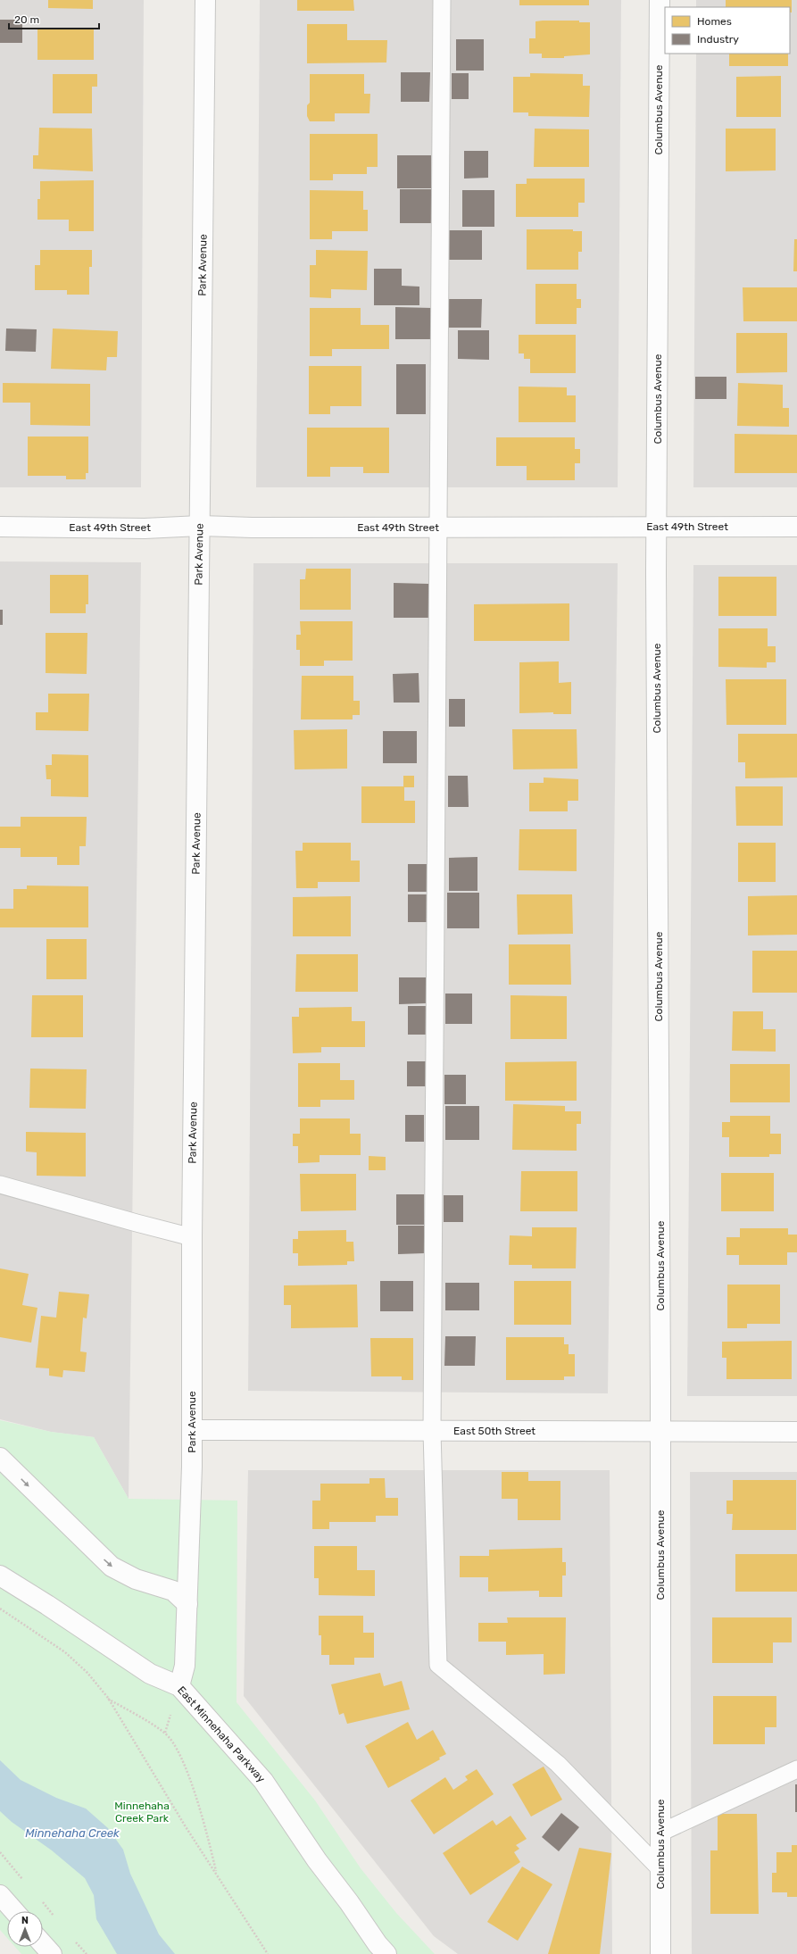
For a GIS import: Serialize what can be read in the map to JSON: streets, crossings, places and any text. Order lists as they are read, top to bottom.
{
  "streets": {
    "street": [
      "Columbus Avenue",
      "Park Avenue",
      "East 49th Street",
      "East 50th Street",
      "East Minnehaha Parkway"
    ]
  },
  "crossings": [
    ["Columbus Avenue", "East 49th Street"],
    ["Columbus Avenue", "East 50th Street"],
    ["Park Avenue", "East 49th Street"],
    ["Park Avenue", "East 50th Street"],
    ["Park Avenue", "East Minnehaha Parkway"]
  ],
  "water": ["Minnehaha Creek"],
  "parks": ["Minnehaha Creek Park"],
  "legend": ["Homes", "Industry"],
  "scale_bar": "20 m",
  "north": "top"
}
